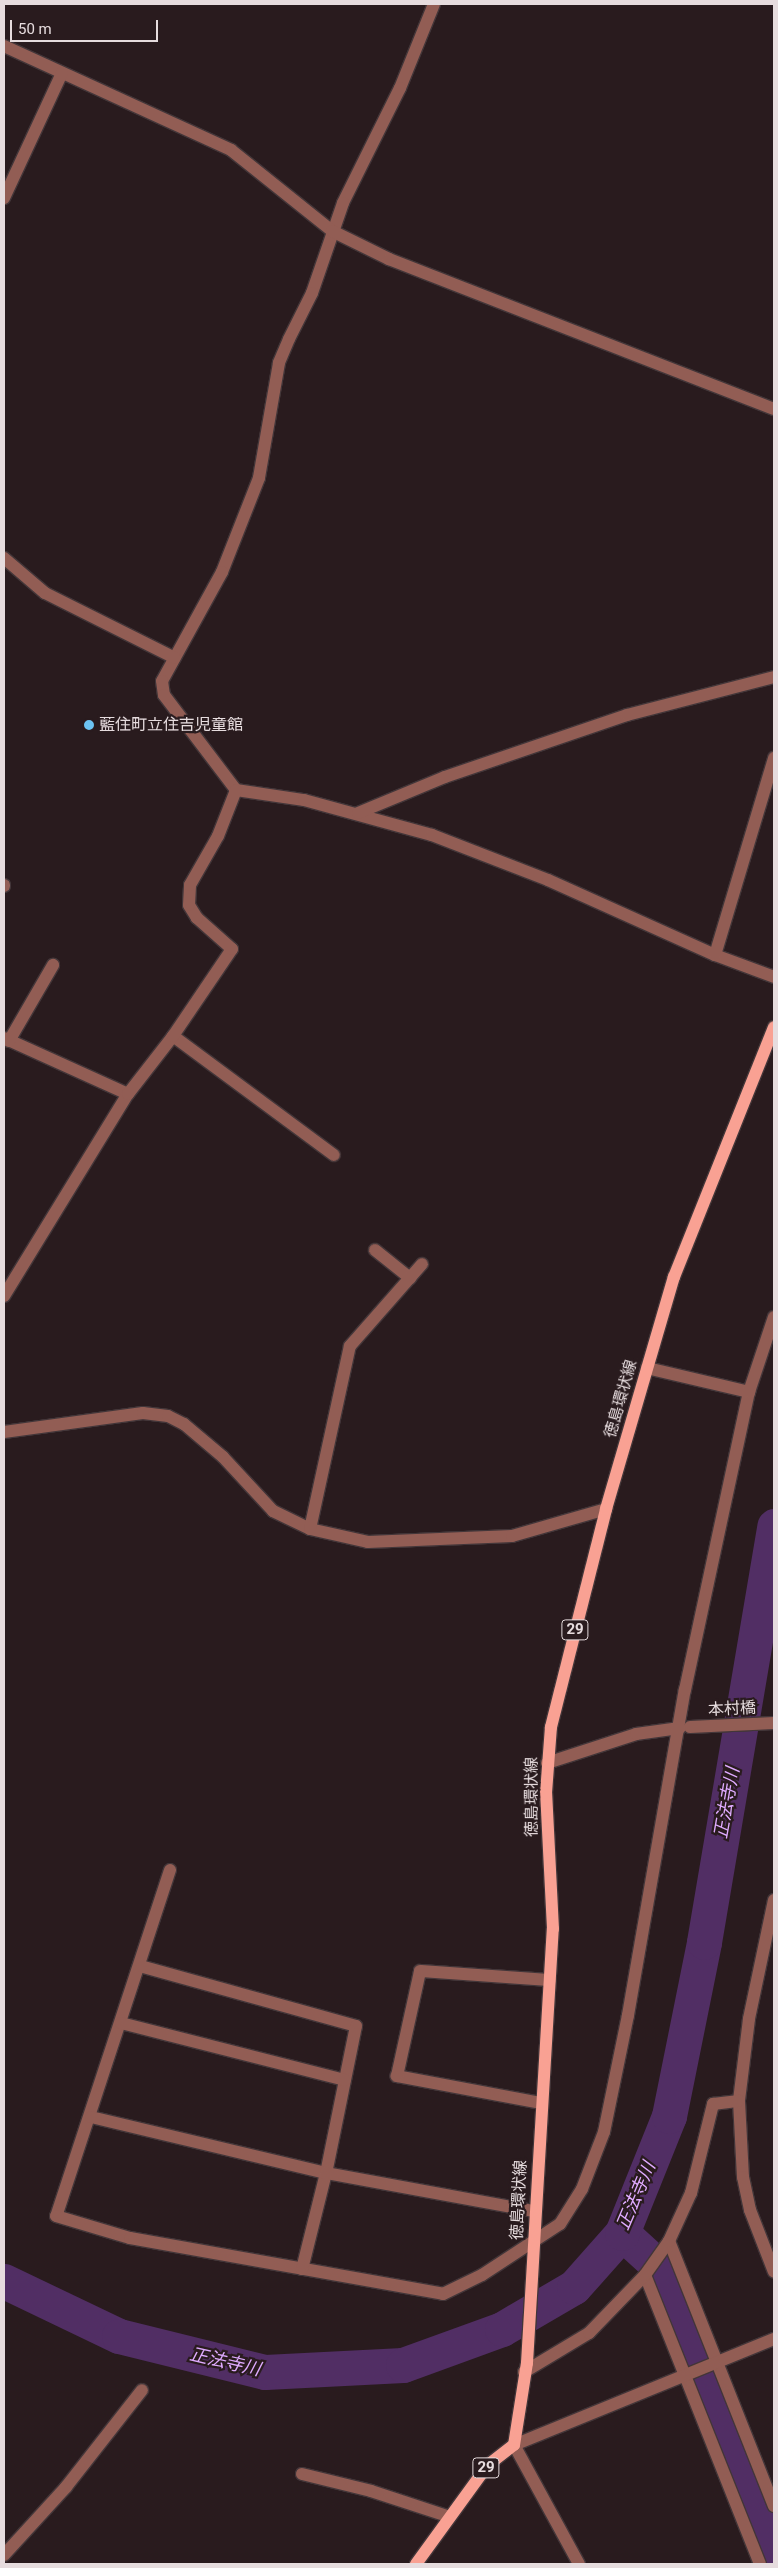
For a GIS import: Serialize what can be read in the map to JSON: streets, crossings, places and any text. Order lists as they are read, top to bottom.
{
  "streets": {
    "main road": ["徳島環状線", "29"],
    "street": ["本村橋"]
  },
  "crossings": [
    ["徳島環状線", "29"],
    ["徳島環状線", "本村橋"]
  ],
  "water": ["正法寺川"],
  "places": ["藍住町立住吉児童館"],
  "scale_bar": "50 m"
}
